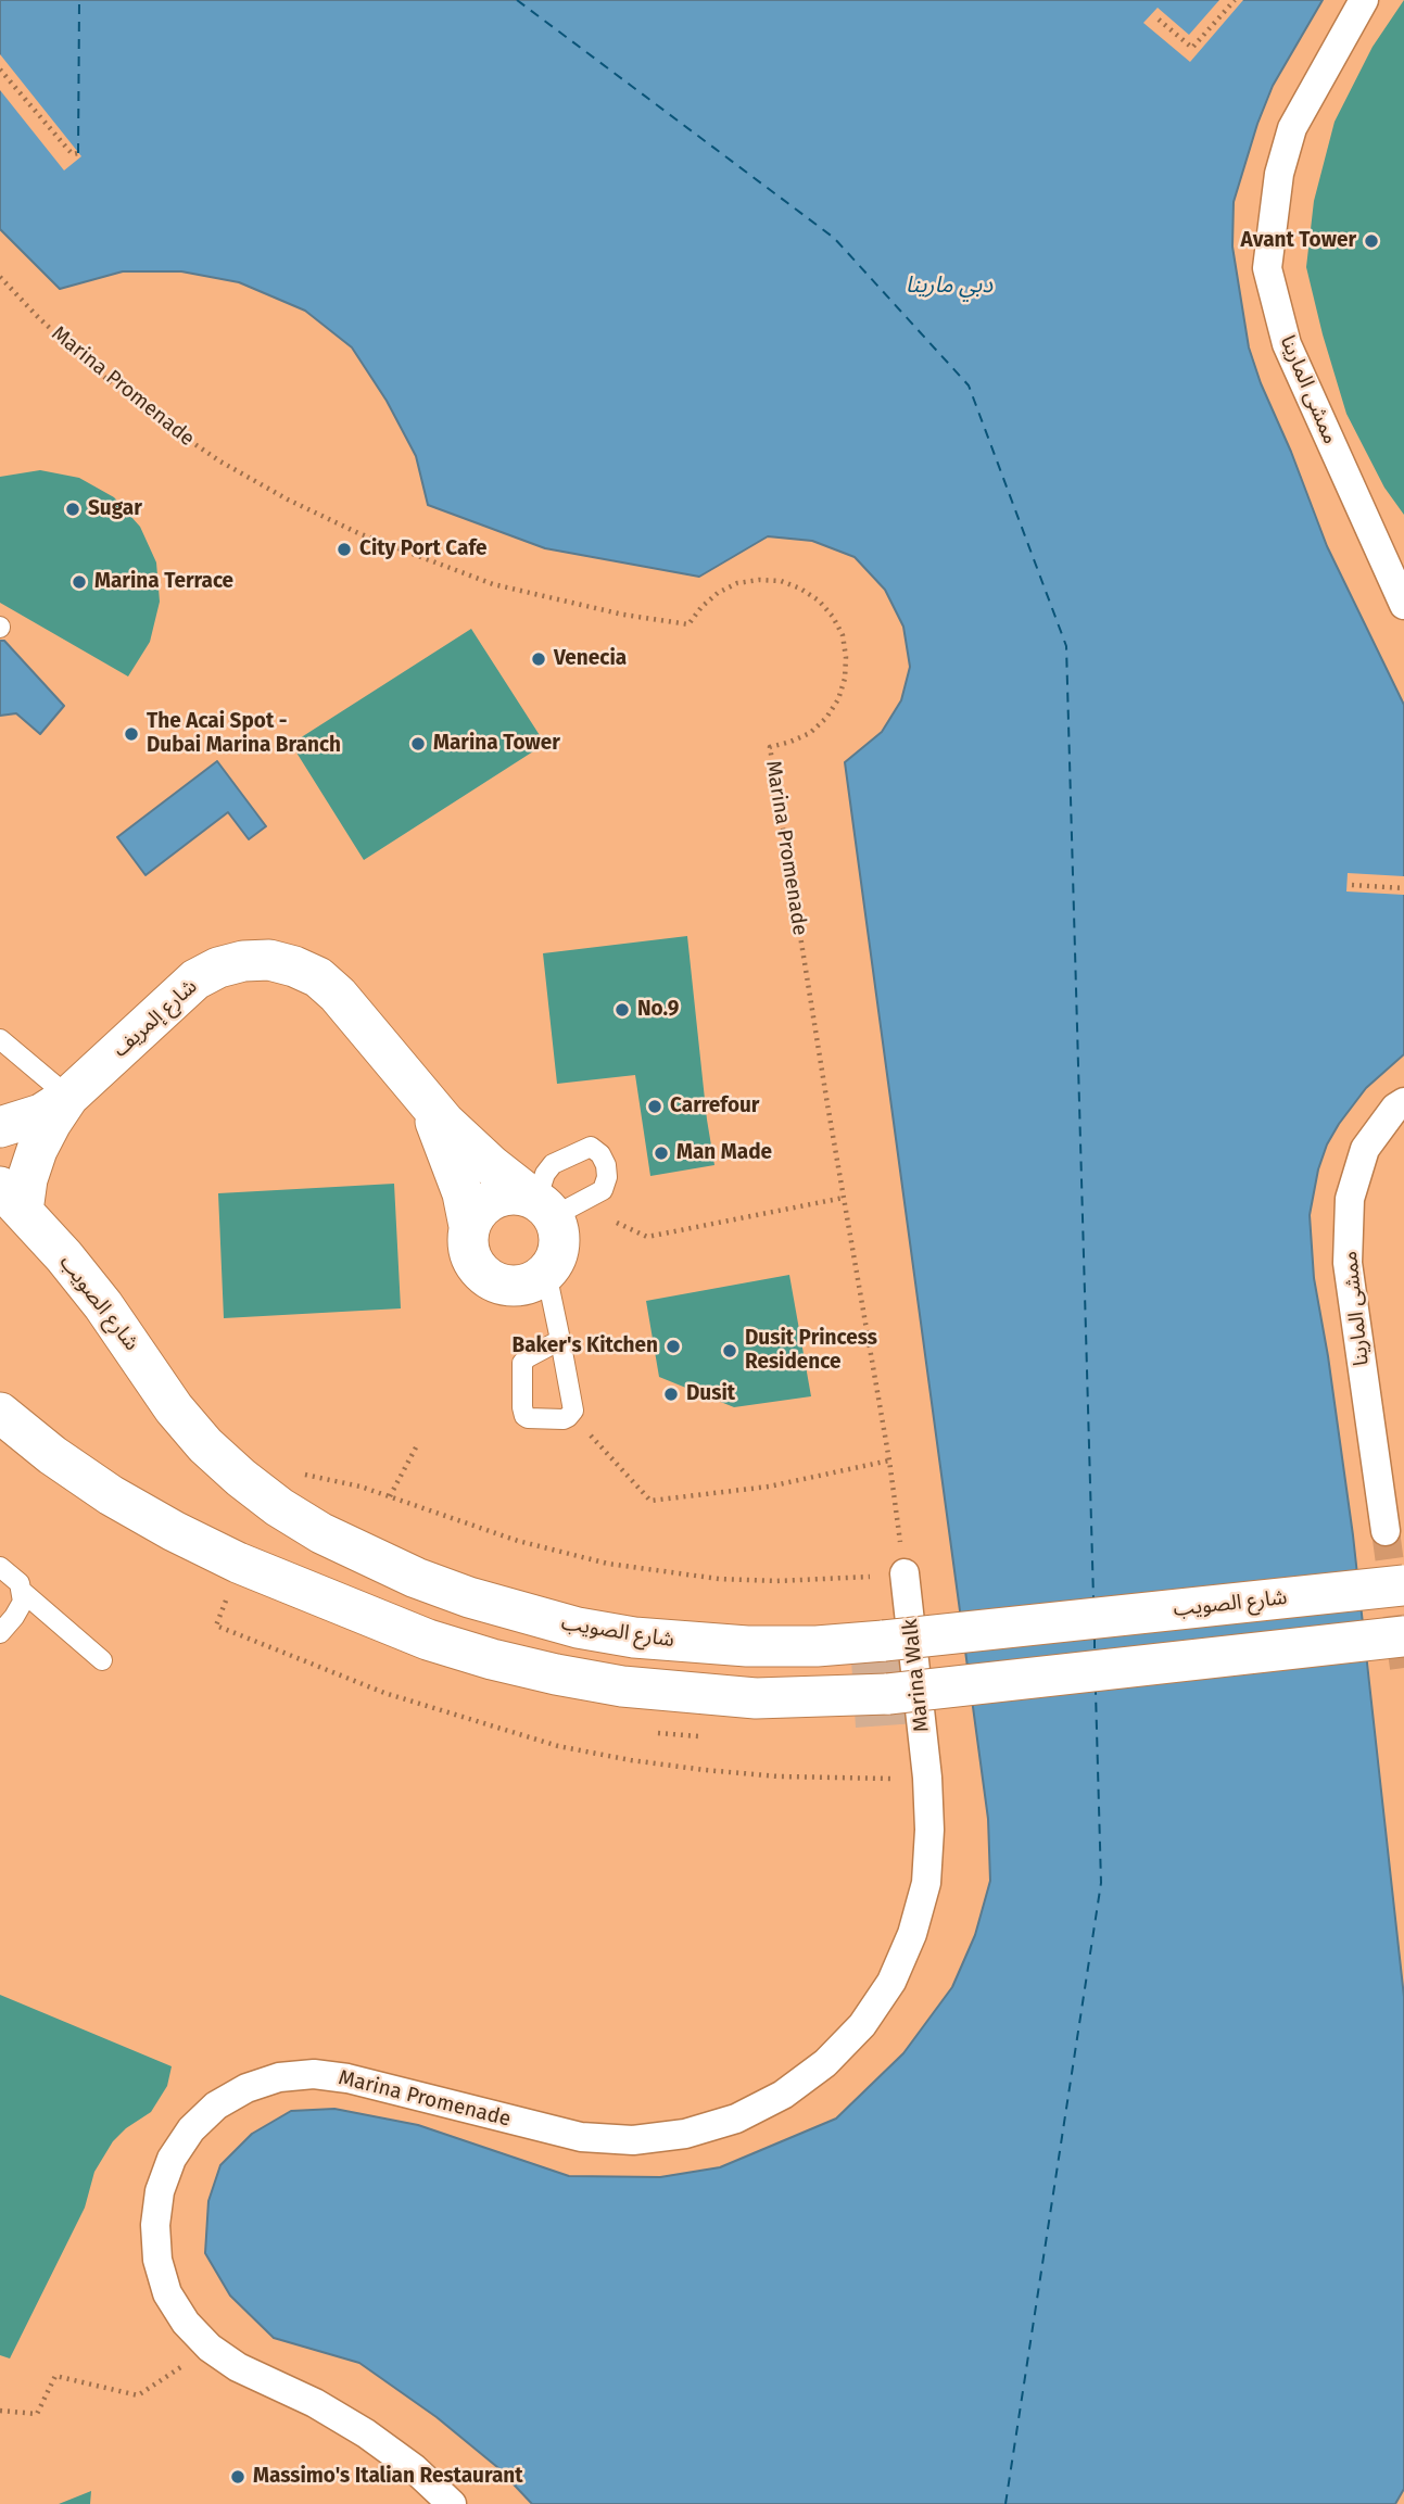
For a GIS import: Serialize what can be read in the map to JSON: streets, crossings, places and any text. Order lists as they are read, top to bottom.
{
  "streets": {
    "street": [
      "Marina Promenade",
      "ممشى المارينا",
      "شارع إلمريف",
      "شارع الصويب",
      "Marina Walk"
    ]
  },
  "crossings": [
    ["Marina Promenade", "Marina Walk"],
    ["شارع إلمريف", "شارع الصويب"]
  ],
  "water": ["دبي مارينا"],
  "places": [
    "Avant Tower",
    "Sugar",
    "City Port Cafe",
    "Marina Terrace",
    "Venecia",
    "The Acai Spot - Dubai Marina Branch",
    "Marina Tower",
    "No.9",
    "Carrefour",
    "Man Made",
    "Baker's Kitchen",
    "Dusit Princess Residence",
    "Dusit",
    "Massimo's Italian Restaurant"
  ]
}
